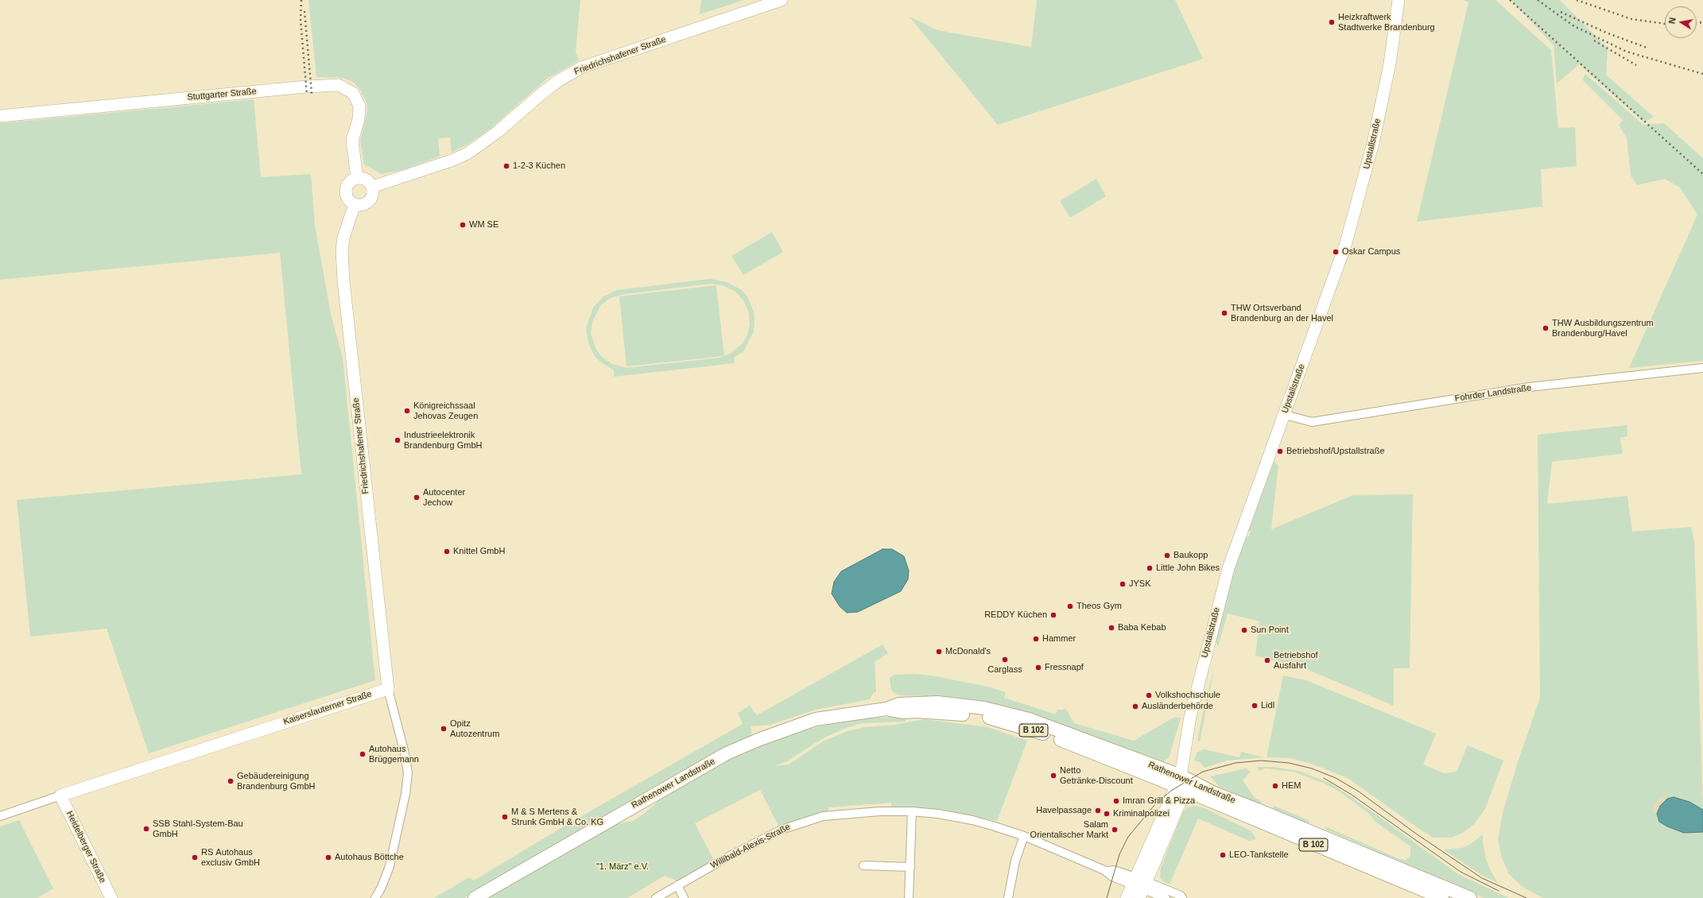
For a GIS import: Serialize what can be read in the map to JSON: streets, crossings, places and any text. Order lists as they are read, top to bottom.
{
  "streets": {
    "main road": ["B 102", "Rathenower Landstraße"],
    "street": [
      "Friedrichshafener Straße",
      "Stuttgarter Straße",
      "Upstallstraße",
      "Fohrder Landstraße",
      "Kaiserslauterner Straße",
      "Willibald-Alexis-Straße",
      "Heidelberger Straße"
    ]
  },
  "crossings": [
    ["Friedrichshafener Straße", "Stuttgarter Straße"],
    ["Friedrichshafener Straße", "Kaiserslauterner Straße"],
    ["Upstallstraße", "Fohrder Landstraße"],
    ["Upstallstraße", "Rathenower Landstraße"],
    ["Upstallstraße", "Willibald-Alexis-Straße"],
    ["Kaiserslauterner Straße", "Heidelberger Straße"]
  ],
  "parks": ["\"1. März\" e.V."],
  "places": [
    "Heizkraftwerk Stadtwerke Brandenburg",
    "1-2-3 Küchen",
    "WM SE",
    "Oskar Campus",
    "THW Ortsverband Brandenburg an der Havel",
    "THW Ausbildungszentrum Brandenburg/Havel",
    "Königreichssaal Jehovas Zeugen",
    "Industrieelektronik Brandenburg GmbH",
    "Betriebshof/Upstallstraße",
    "Autocenter Jechow",
    "Knittel GmbH",
    "Baukopp",
    "Little John Bikes",
    "JYSK",
    "Theos Gym",
    "REDDY Küchen",
    "Baba Kebab",
    "Sun Point",
    "Hammer",
    "McDonald's",
    "Carglass",
    "Betriebshof Ausfahrt",
    "Fressnapf",
    "Volkshochschule",
    "Lidl",
    "Ausländerbehörde",
    "Opitz Autozentrum",
    "Autohaus Brüggemann",
    "Netto Getränke-Discount",
    "Gebäudereinigung Brandenburg GmbH",
    "HEM",
    "Imran Grill & Pizza",
    "Havelpassage",
    "Kriminalpolizei",
    "M & S Mertens & Strunk GmbH & Co. KG",
    "SSB Stahl-System-Bau GmbH",
    "Salam Orientalischer Markt",
    "LEO-Tankstelle",
    "RS Autohaus exclusiv GmbH",
    "Autohaus Böttche"
  ],
  "north": "left"
}
